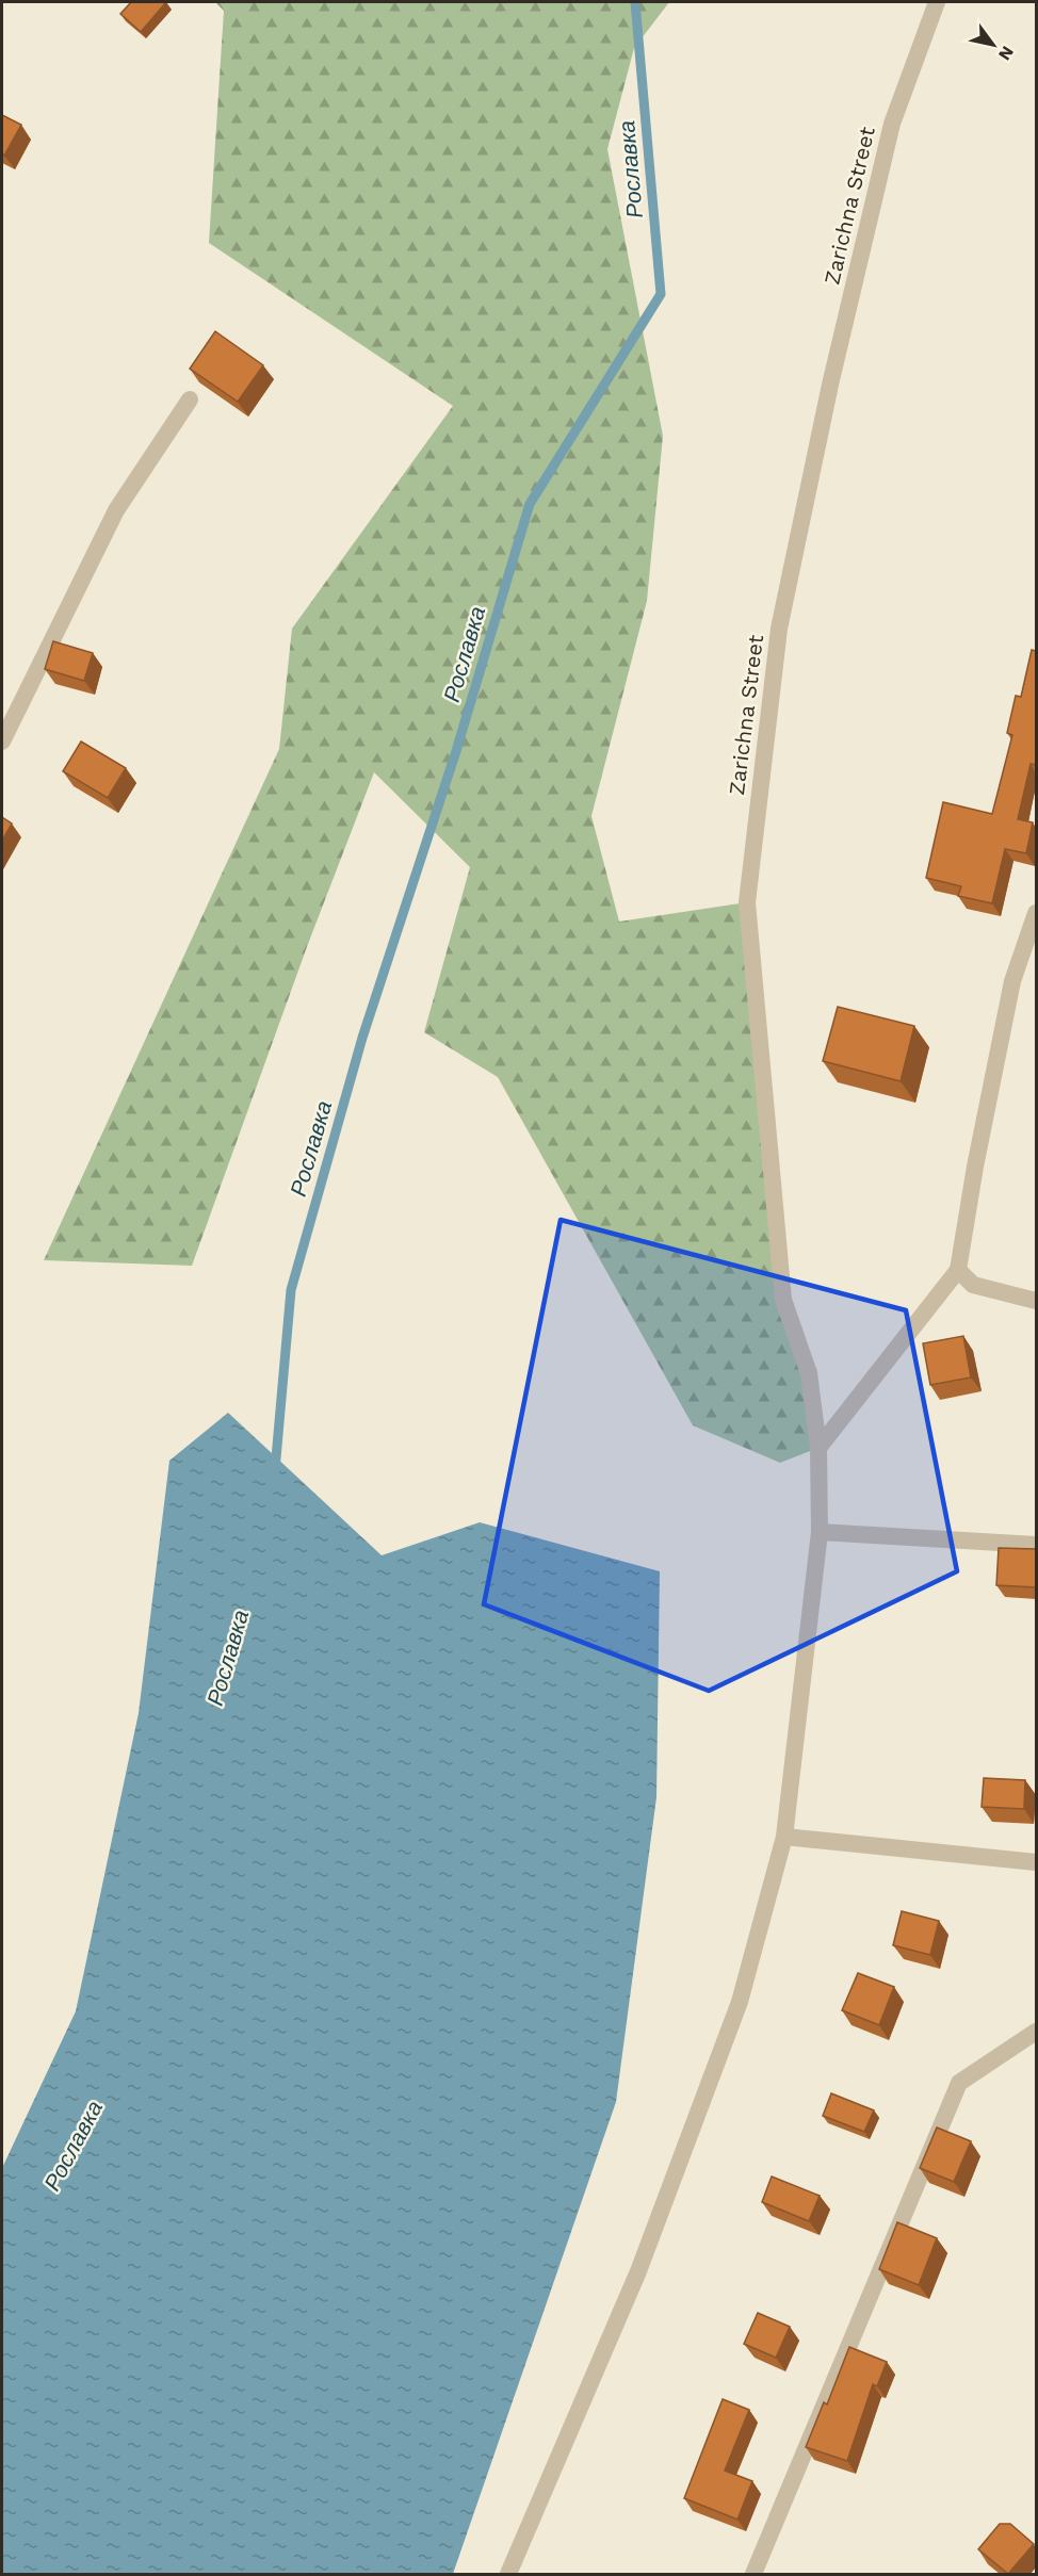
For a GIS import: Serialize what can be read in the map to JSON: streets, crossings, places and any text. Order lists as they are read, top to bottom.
{
  "streets": {
    "street": ["Zarichna Street"]
  },
  "water": ["Рославка"],
  "north": "bottom right"
}
